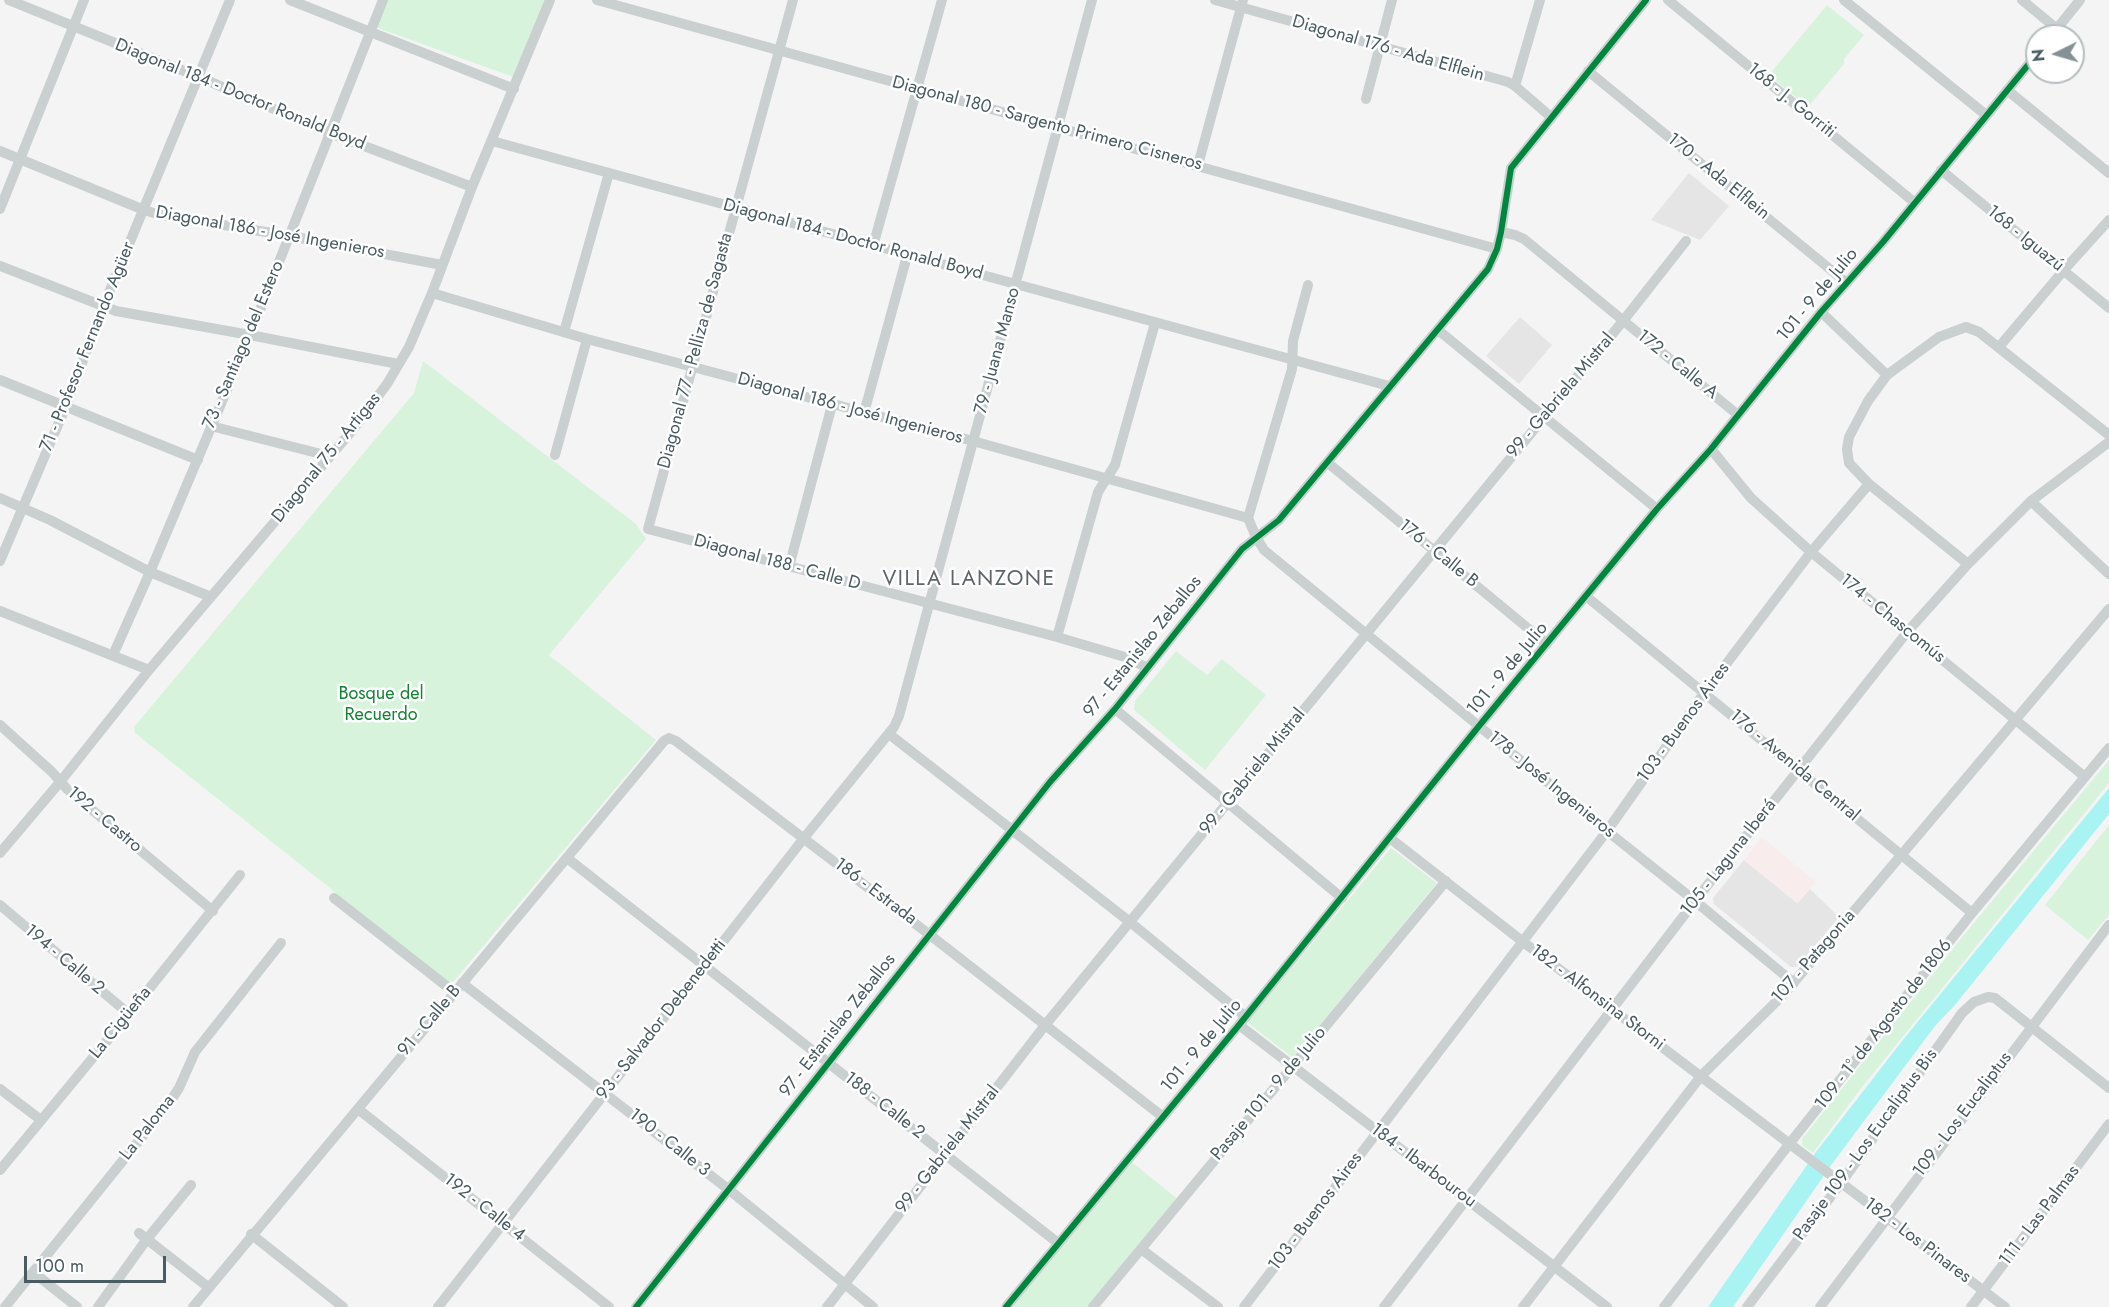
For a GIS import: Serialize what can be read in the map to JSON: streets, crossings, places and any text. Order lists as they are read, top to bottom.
{
  "streets": {
    "street": [
      "Diagonal 176 - Ada Elflein",
      "Diagonal 184 - Doctor Ronald Boyd",
      "168 - J. Gorriti",
      "Diagonal 180 - Sargento Primero Cisneros",
      "170 - Ada Elflein",
      "Diagonal 186 - José Ingenieros",
      "168 - Iguazú",
      "101 - 9 de Julio",
      "73 - Santiago del Estero",
      "71 - Profesor Fernando Agüer",
      "Diagonal 77 - Pelliza de Sagasta",
      "79 - Juana Manso",
      "172 - Calle A",
      "99 - Gabriela Mistral",
      "Diagonal 75 - Artigas",
      "176 - Calle B",
      "Diagonal 188 - Calle D",
      "174 - Chascomús",
      "97 - Estanislao Zeballos",
      "103 - Buenos Aires",
      "176 - Avenida Central",
      "178 - José Ingenieros",
      "192 - Castro",
      "105 - Laguna Iberá",
      "186 - Estrada",
      "107 - Patagonia",
      "194 - Calle 2",
      "182 - Alfonsina Storni",
      "93 - Salvador Debenedetti",
      "91 - Calle B",
      "La Cigüeña",
      "109 - 1° de Agosto de 1806",
      "Pasaje 101 - 9 de Julio",
      "188 - Calle 2",
      "109 - Los Eucaliptus",
      "La Paloma",
      "190 - Calle 3",
      "Pasaje 109 - Los Eucaliptus Bis",
      "184 - Ibarbourou",
      "192 - Calle 4",
      "111 - Las Palmas",
      "182 - Los Pinares"
    ]
  },
  "crossings": [
    ["Diagonal 176 - Ada Elflein", "97 - Estanislao Zeballos"],
    ["Diagonal 184 - Doctor Ronald Boyd", "73 - Santiago del Estero"],
    ["Diagonal 184 - Doctor Ronald Boyd", "71 - Profesor Fernando Agüer"],
    ["Diagonal 184 - Doctor Ronald Boyd", "Diagonal 77 - Pelliza de Sagasta"],
    ["Diagonal 184 - Doctor Ronald Boyd", "79 - Juana Manso"],
    ["Diagonal 184 - Doctor Ronald Boyd", "Diagonal 75 - Artigas"],
    ["Diagonal 184 - Doctor Ronald Boyd", "97 - Estanislao Zeballos"],
    ["168 - J. Gorriti", "101 - 9 de Julio"],
    ["Diagonal 180 - Sargento Primero Cisneros", "Diagonal 77 - Pelliza de Sagasta"],
    ["Diagonal 180 - Sargento Primero Cisneros", "79 - Juana Manso"],
    ["Diagonal 180 - Sargento Primero Cisneros", "97 - Estanislao Zeballos"],
    ["170 - Ada Elflein", "101 - 9 de Julio"],
    ["170 - Ada Elflein", "97 - Estanislao Zeballos"],
    ["Diagonal 186 - José Ingenieros", "73 - Santiago del Estero"],
    ["Diagonal 186 - José Ingenieros", "71 - Profesor Fernando Agüer"],
    ["Diagonal 186 - José Ingenieros", "Diagonal 77 - Pelliza de Sagasta"],
    ["Diagonal 186 - José Ingenieros", "79 - Juana Manso"],
    ["Diagonal 186 - José Ingenieros", "Diagonal 75 - Artigas"],
    ["168 - Iguazú", "101 - 9 de Julio"],
    ["101 - 9 de Julio", "172 - Calle A"],
    ["101 - 9 de Julio", "176 - Calle B"],
    ["101 - 9 de Julio", "174 - Chascomús"],
    ["101 - 9 de Julio", "176 - Avenida Central"],
    ["101 - 9 de Julio", "178 - José Ingenieros"],
    ["101 - 9 de Julio", "186 - Estrada"],
    ["101 - 9 de Julio", "182 - Alfonsina Storni"],
    ["101 - 9 de Julio", "188 - Calle 2"],
    ["101 - 9 de Julio", "184 - Ibarbourou"],
    ["Diagonal 77 - Pelliza de Sagasta", "Diagonal 188 - Calle D"],
    ["79 - Juana Manso", "Diagonal 188 - Calle D"],
    ["79 - Juana Manso", "93 - Salvador Debenedetti"],
    ["79 - Juana Manso", "184 - Ibarbourou"],
    ["172 - Calle A", "99 - Gabriela Mistral"],
    ["172 - Calle A", "97 - Estanislao Zeballos"],
    ["99 - Gabriela Mistral", "176 - Calle B"],
    ["99 - Gabriela Mistral", "178 - José Ingenieros"],
    ["99 - Gabriela Mistral", "186 - Estrada"],
    ["99 - Gabriela Mistral", "188 - Calle 2"],
    ["99 - Gabriela Mistral", "190 - Calle 3"],
    ["99 - Gabriela Mistral", "184 - Ibarbourou"],
    ["Diagonal 75 - Artigas", "192 - Castro"],
    ["176 - Calle B", "97 - Estanislao Zeballos"],
    ["Diagonal 188 - Calle D", "97 - Estanislao Zeballos"],
    ["174 - Chascomús", "103 - Buenos Aires"],
    ["174 - Chascomús", "105 - Laguna Iberá"],
    ["174 - Chascomús", "107 - Patagonia"],
    ["174 - Chascomús", "109 - 1° de Agosto de 1806"],
    ["97 - Estanislao Zeballos", "178 - José Ingenieros"],
    ["97 - Estanislao Zeballos", "186 - Estrada"],
    ["97 - Estanislao Zeballos", "188 - Calle 2"],
    ["97 - Estanislao Zeballos", "190 - Calle 3"],
    ["97 - Estanislao Zeballos", "184 - Ibarbourou"],
    ["103 - Buenos Aires", "176 - Avenida Central"],
    ["103 - Buenos Aires", "178 - José Ingenieros"],
    ["103 - Buenos Aires", "182 - Alfonsina Storni"],
    ["103 - Buenos Aires", "184 - Ibarbourou"],
    ["176 - Avenida Central", "105 - Laguna Iberá"],
    ["176 - Avenida Central", "107 - Patagonia"],
    ["176 - Avenida Central", "109 - 1° de Agosto de 1806"],
    ["178 - José Ingenieros", "105 - Laguna Iberá"],
    ["178 - José Ingenieros", "107 - Patagonia"],
    ["192 - Castro", "La Cigüeña"],
    ["105 - Laguna Iberá", "182 - Alfonsina Storni"],
    ["105 - Laguna Iberá", "184 - Ibarbourou"],
    ["186 - Estrada", "93 - Salvador Debenedetti"],
    ["186 - Estrada", "91 - Calle B"],
    ["107 - Patagonia", "182 - Alfonsina Storni"],
    ["107 - Patagonia", "184 - Ibarbourou"],
    ["194 - Calle 2", "La Cigüeña"],
    ["182 - Alfonsina Storni", "109 - 1° de Agosto de 1806"],
    ["182 - Alfonsina Storni", "Pasaje 101 - 9 de Julio"],
    ["182 - Alfonsina Storni", "182 - Los Pinares"],
    ["93 - Salvador Debenedetti", "188 - Calle 2"],
    ["93 - Salvador Debenedetti", "190 - Calle 3"],
    ["93 - Salvador Debenedetti", "184 - Ibarbourou"],
    ["93 - Salvador Debenedetti", "192 - Calle 4"],
    ["91 - Calle B", "188 - Calle 2"],
    ["91 - Calle B", "190 - Calle 3"],
    ["91 - Calle B", "192 - Calle 4"],
    ["Pasaje 101 - 9 de Julio", "184 - Ibarbourou"],
    ["109 - Los Eucaliptus", "Pasaje 109 - Los Eucaliptus Bis"],
    ["109 - Los Eucaliptus", "182 - Los Pinares"],
    ["Pasaje 109 - Los Eucaliptus Bis", "182 - Los Pinares"],
    ["111 - Las Palmas", "182 - Los Pinares"]
  ],
  "districts": ["VILLA LANZONE"],
  "parks": ["Bosque del Recuerdo"],
  "scale_bar": "100 m",
  "north": "left"
}
